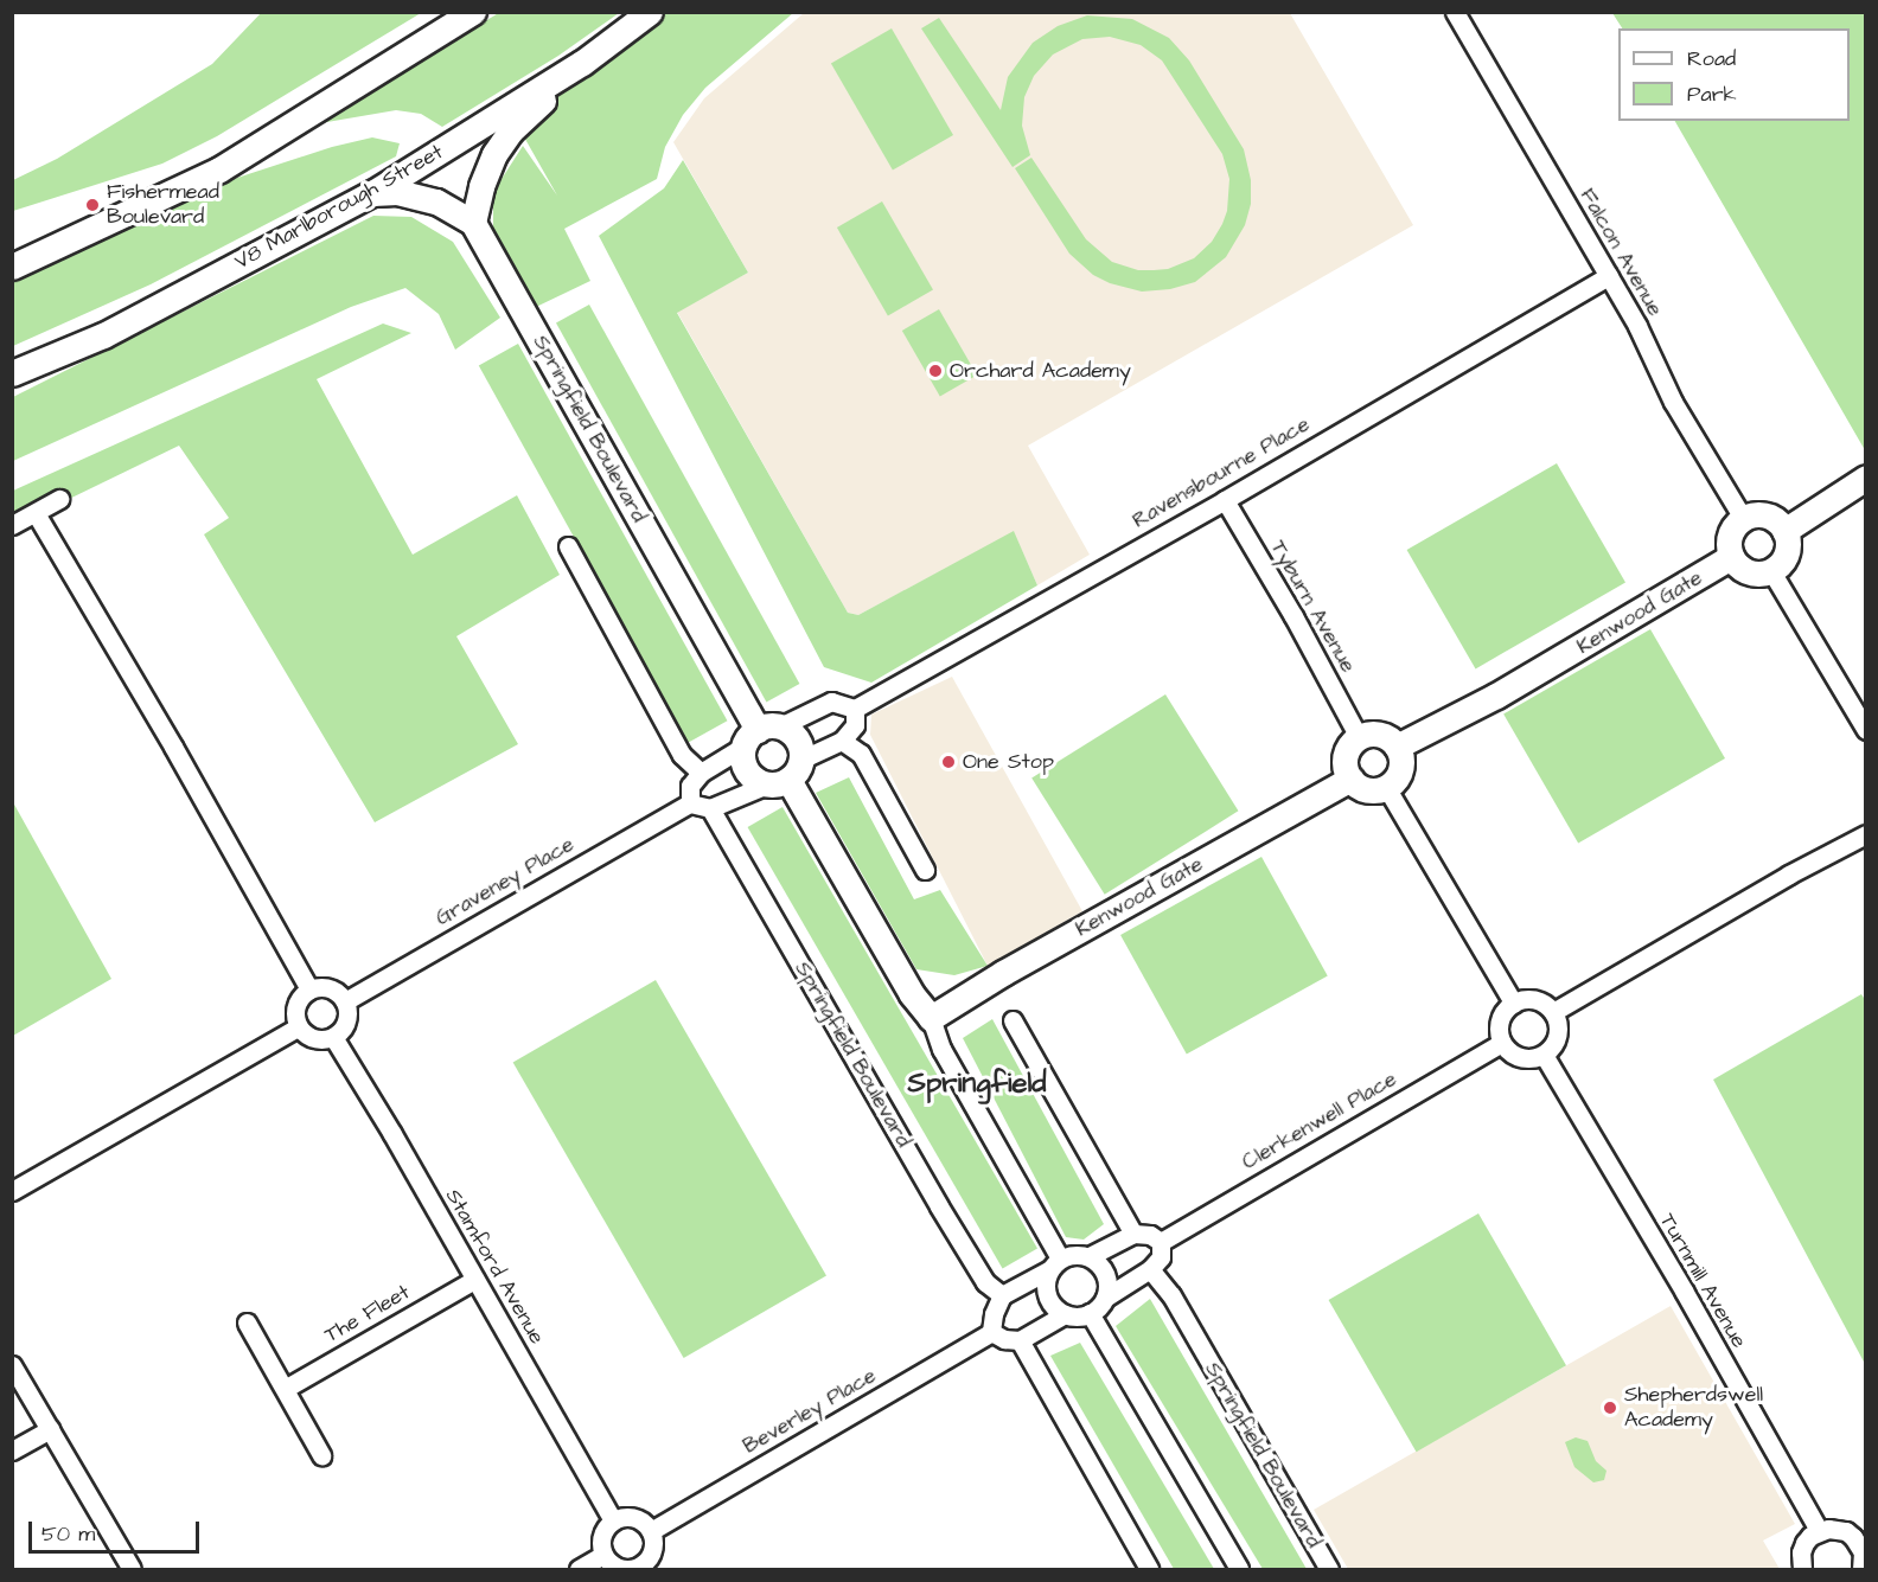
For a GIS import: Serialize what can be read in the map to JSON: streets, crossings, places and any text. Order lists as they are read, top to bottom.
{
  "streets": {
    "street": [
      "V8 Marlborough Street",
      "Falcon Avenue",
      "Springfield Boulevard",
      "Ravensbourne Place",
      "Tyburn Avenue",
      "Kenwood Gate",
      "Graveney Place",
      "Clerkenwell Place",
      "Stamford Avenue",
      "Turnmill Avenue",
      "The Fleet",
      "Beverley Place"
    ]
  },
  "crossings": [
    ["Falcon Avenue", "Ravensbourne Place"],
    ["Falcon Avenue", "Kenwood Gate"],
    ["Springfield Boulevard", "Kenwood Gate"],
    ["Ravensbourne Place", "Tyburn Avenue"],
    ["Tyburn Avenue", "Kenwood Gate"],
    ["Graveney Place", "Stamford Avenue"],
    ["Clerkenwell Place", "Turnmill Avenue"],
    ["Stamford Avenue", "The Fleet"],
    ["Stamford Avenue", "Beverley Place"]
  ],
  "districts": ["Springfield"],
  "places": [
    "Fishermead Boulevard",
    "Orchard Academy",
    "One Stop",
    "Shepherdswell Academy"
  ],
  "legend": ["Road", "Park"],
  "scale_bar": "50 m"
}
